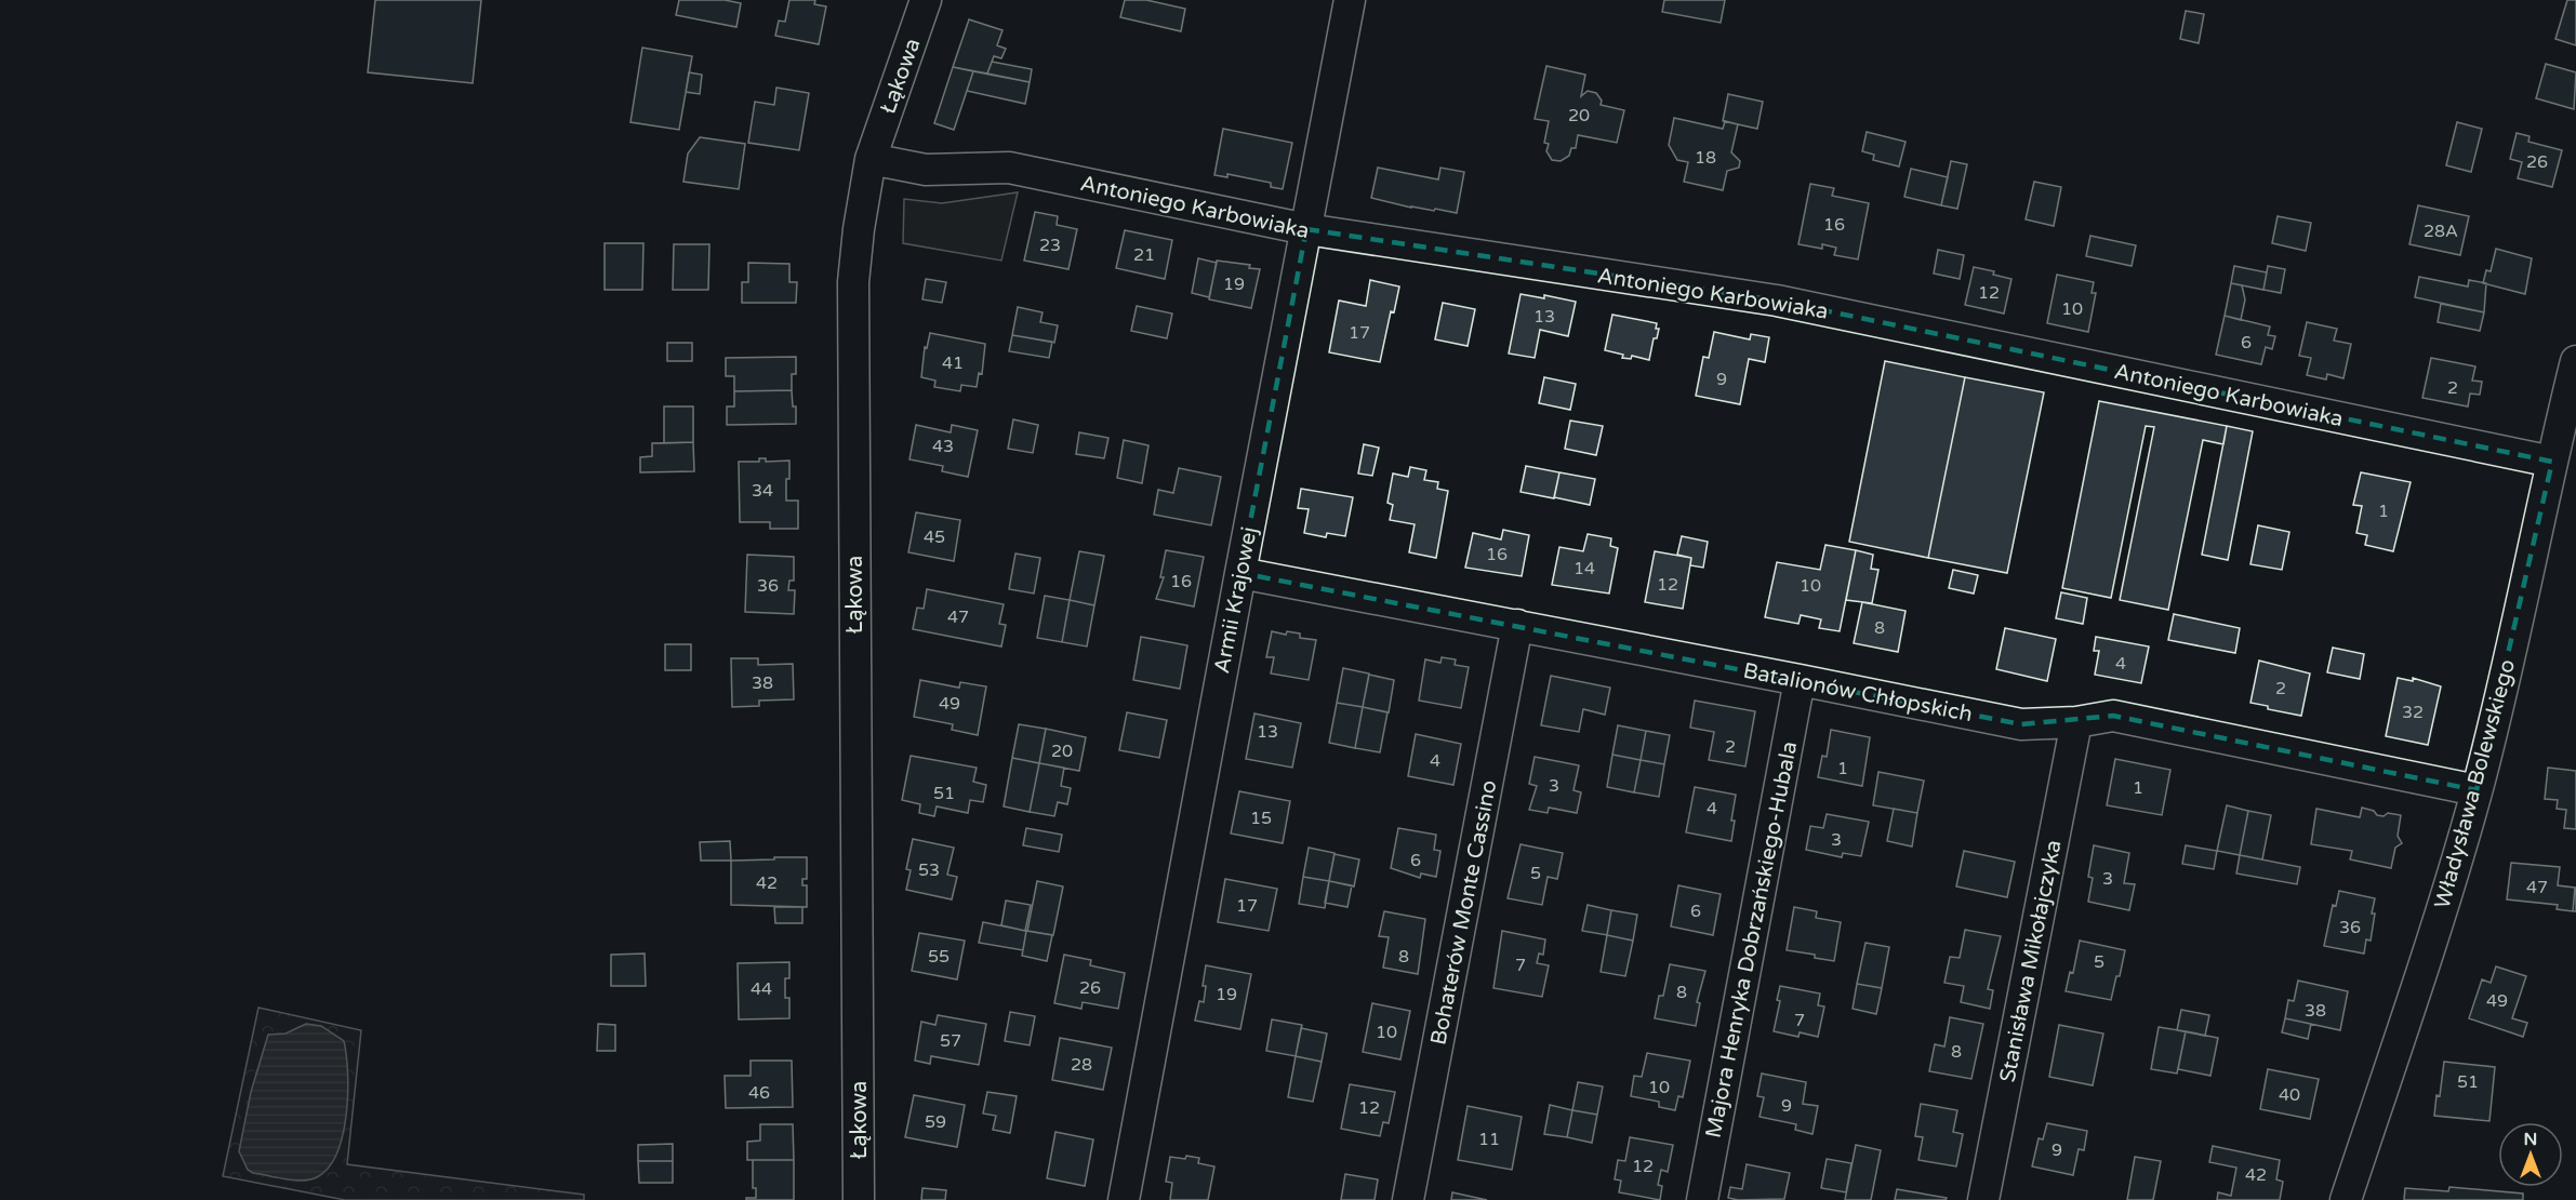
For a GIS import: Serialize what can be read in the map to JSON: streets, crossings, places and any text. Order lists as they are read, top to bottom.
{
  "streets": {
    "street": [
      "Łąkowa",
      "Antoniego Karbowiaka",
      "Armii Krajowej",
      "Batalionów Chłopskich",
      "Władysława Bolewskiego",
      "Bohaterów Monte Cassino",
      "Majora Henryka Dobrzańskiego-Hubala",
      "Stanisława Mikołajczyka"
    ]
  },
  "crossings": [
    ["Łąkowa", "Antoniego Karbowiaka"],
    ["Antoniego Karbowiaka", "Armii Krajowej"],
    ["Antoniego Karbowiaka", "Władysława Bolewskiego"],
    ["Armii Krajowej", "Batalionów Chłopskich"],
    ["Batalionów Chłopskich", "Władysława Bolewskiego"],
    ["Batalionów Chłopskich", "Bohaterów Monte Cassino"],
    ["Batalionów Chłopskich", "Majora Henryka Dobrzańskiego-Hubala"],
    ["Batalionów Chłopskich", "Stanisława Mikołajczyka"]
  ],
  "house_numbers": [
    "20",
    "18",
    "26",
    "16",
    "28A",
    "23",
    "21",
    "19",
    "12",
    "10",
    "13",
    "17",
    "6",
    "41",
    "9",
    "2",
    "43",
    "34",
    "1",
    "45",
    "16",
    "14",
    "16",
    "12",
    "36",
    "10",
    "47",
    "8",
    "4",
    "38",
    "2",
    "49",
    "32",
    "13",
    "2",
    "20",
    "4",
    "1",
    "3",
    "1",
    "51",
    "4",
    "15",
    "3",
    "6",
    "53",
    "5",
    "3",
    "42",
    "47",
    "17",
    "6",
    "36",
    "55",
    "8",
    "5",
    "7",
    "26",
    "44",
    "8",
    "19",
    "49",
    "38",
    "7",
    "10",
    "57",
    "8",
    "28",
    "51",
    "10",
    "46",
    "40",
    "9",
    "12",
    "59",
    "11",
    "9",
    "12",
    "42"
  ],
  "north": "top"
}
